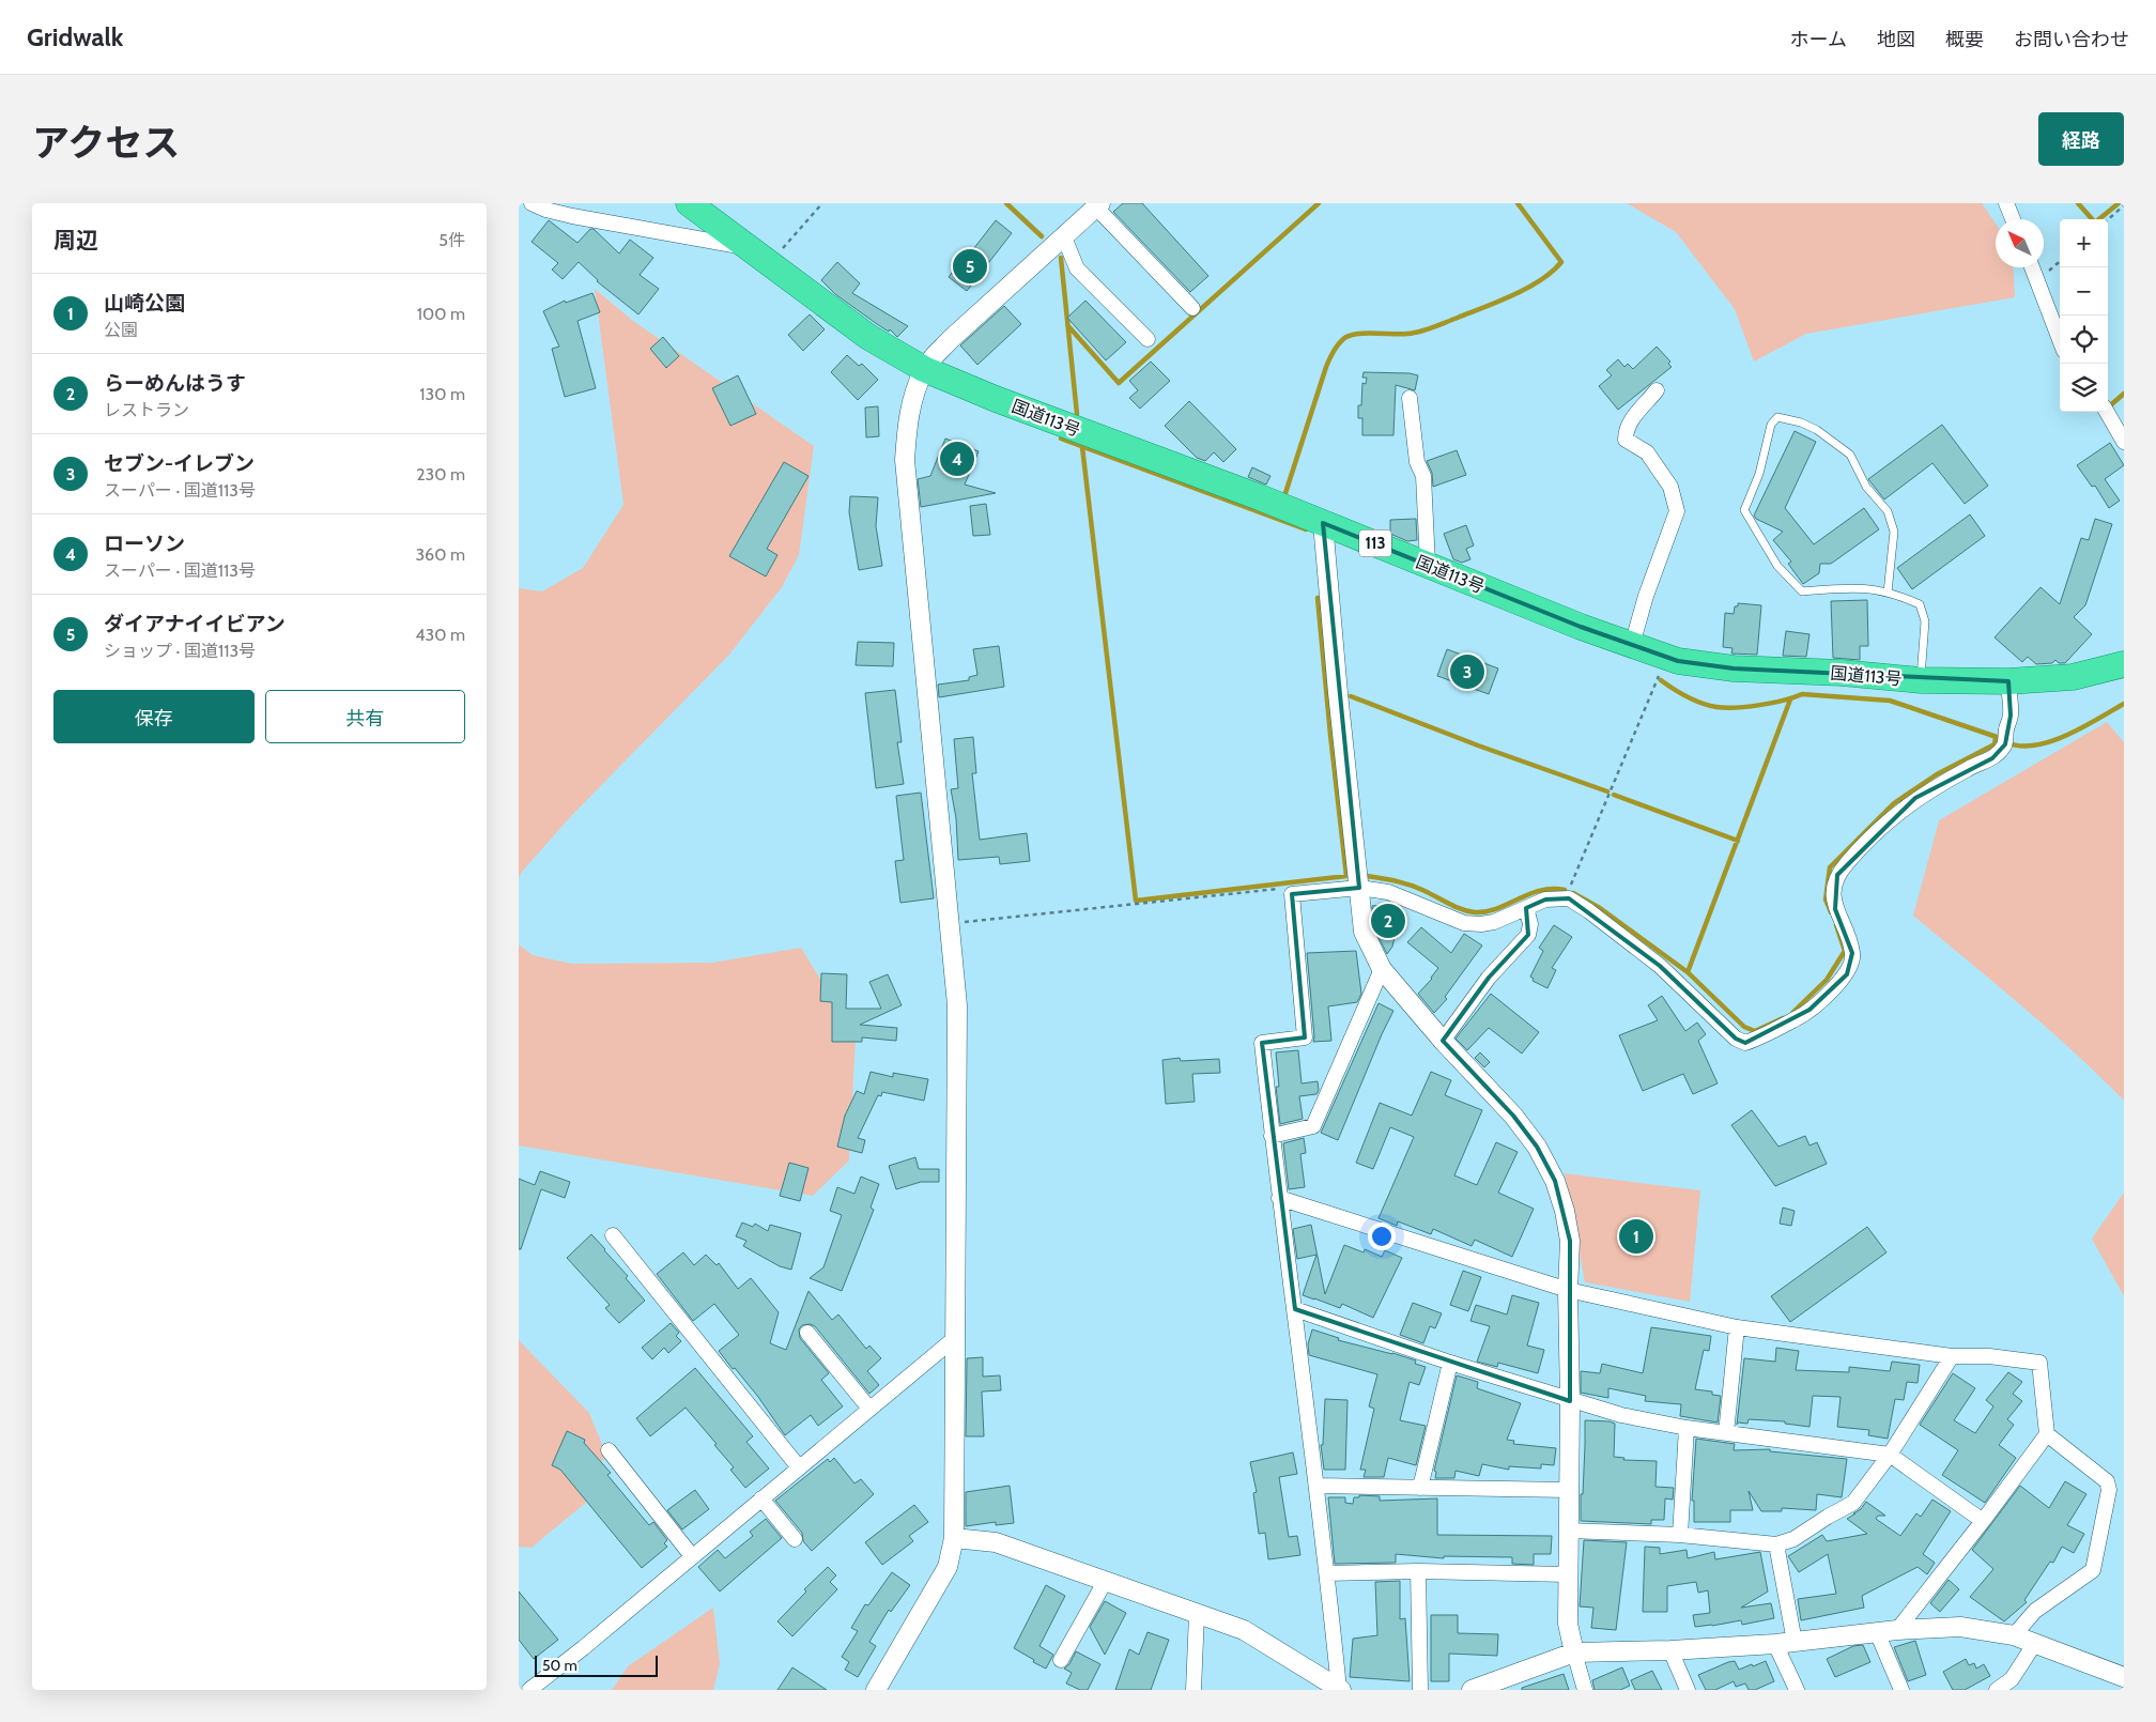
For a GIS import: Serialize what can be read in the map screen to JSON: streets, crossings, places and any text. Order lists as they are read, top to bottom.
{
  "streets": {
    "highway": ["国道113号", "113"]
  },
  "scale_bar": "50 m",
  "north": "top left",
  "page": {
    "header": "Gridwalk",
    "nav": [
      "ホーム",
      "地図",
      "概要",
      "お問い合わせ"
    ],
    "title": "アクセス",
    "buttons": [
      "経路",
      ["保存", "共有"]
    ],
    "heading": ["周辺", "5件"],
    "map_buttons": ["+", "−"],
    "pins": [
      "5",
      "4",
      "3",
      "2",
      "1"
    ],
    "list": [
      {
        "mark": "1",
        "name": "山崎公園",
        "note": "公園",
        "value": "100 m"
      },
      {
        "mark": "2",
        "name": "らーめんはうす",
        "note": "レストラン",
        "value": "130 m"
      },
      {
        "mark": "3",
        "name": "セブン-イレブン",
        "note": "スーパー · 国道113号",
        "value": "230 m"
      },
      {
        "mark": "4",
        "name": "ローソン",
        "note": "スーパー · 国道113号",
        "value": "360 m"
      },
      {
        "mark": "5",
        "name": "ダイアナイイビアン",
        "note": "ショップ · 国道113号",
        "value": "430 m"
      }
    ],
    "scale": "50 m"
  }
}
